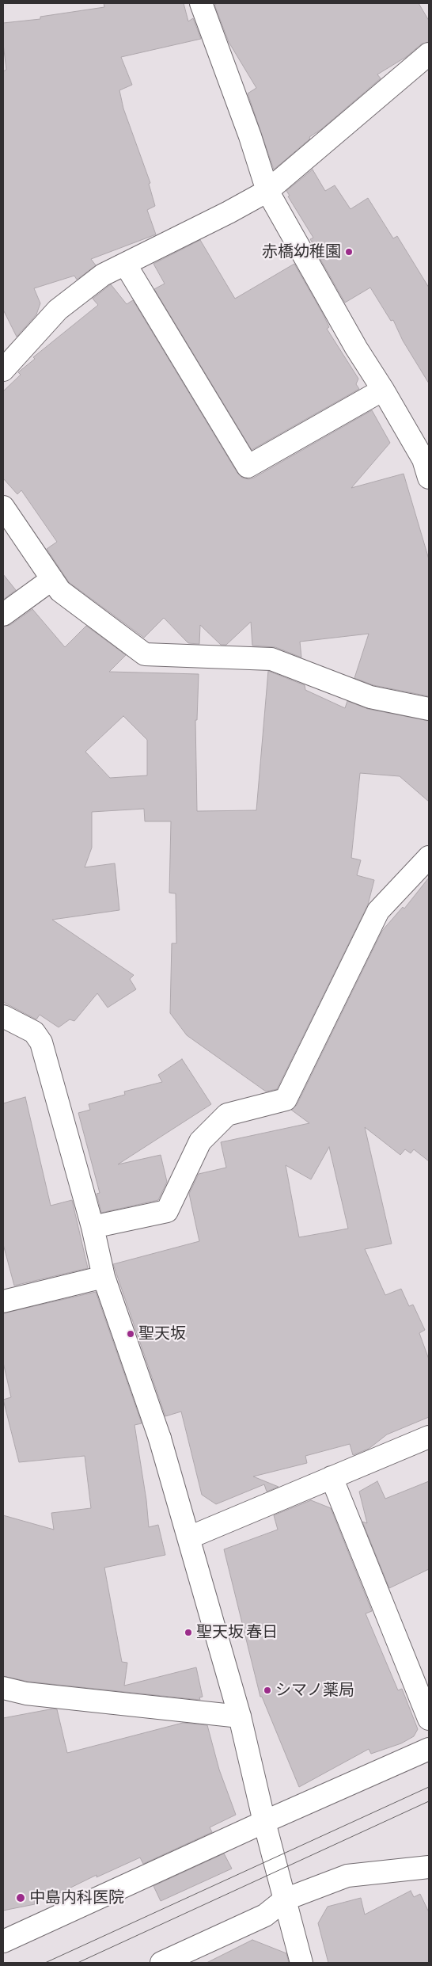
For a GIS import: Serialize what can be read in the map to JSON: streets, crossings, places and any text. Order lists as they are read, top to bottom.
{
  "places": [
    "赤橋幼稚園",
    "聖天坂",
    "聖天坂 春日",
    "シマノ薬局",
    "中島内科医院"
  ]
}
